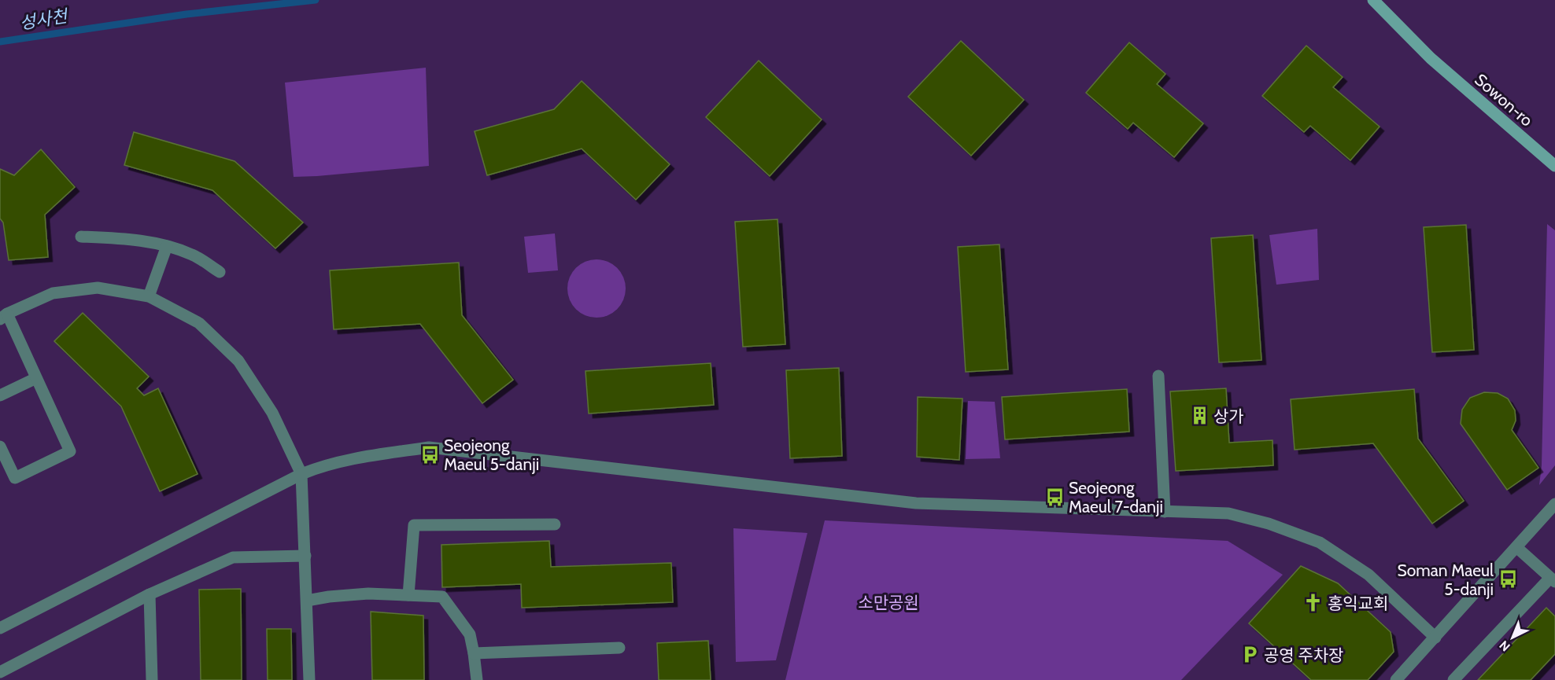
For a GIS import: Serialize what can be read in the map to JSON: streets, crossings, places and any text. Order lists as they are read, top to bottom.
{
  "streets": {
    "main road": ["Sowon-ro"]
  },
  "water": ["성사천"],
  "parks": ["소만공원"],
  "places": {
    "building": ["상가"],
    "bus stop": ["Seojeong Maeul 5-danji", "Seojeong Maeul 7-danji", "Soman Maeul 5-danji"],
    "church": ["홍익교회"],
    "parking": ["공영 주차장"]
  },
  "north": "bottom left"
}
